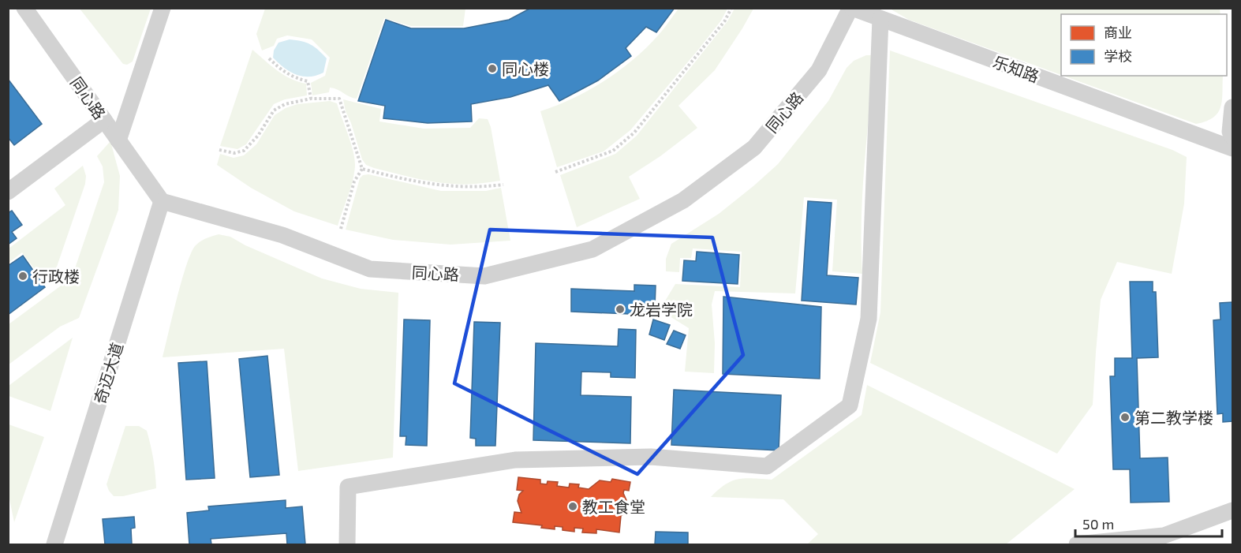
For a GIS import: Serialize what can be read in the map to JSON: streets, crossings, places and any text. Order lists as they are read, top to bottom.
{
  "streets": {
    "street": ["乐知路", "同心路", "奇迈大道"]
  },
  "crossings": [
    ["乐知路", "同心路"],
    ["同心路", "奇迈大道"]
  ],
  "places": [
    "同心楼",
    "行政楼",
    "龙岩学院",
    "第二教学楼",
    "教工食堂"
  ],
  "legend": ["商业", "学校"],
  "scale_bar": "50 m"
}
